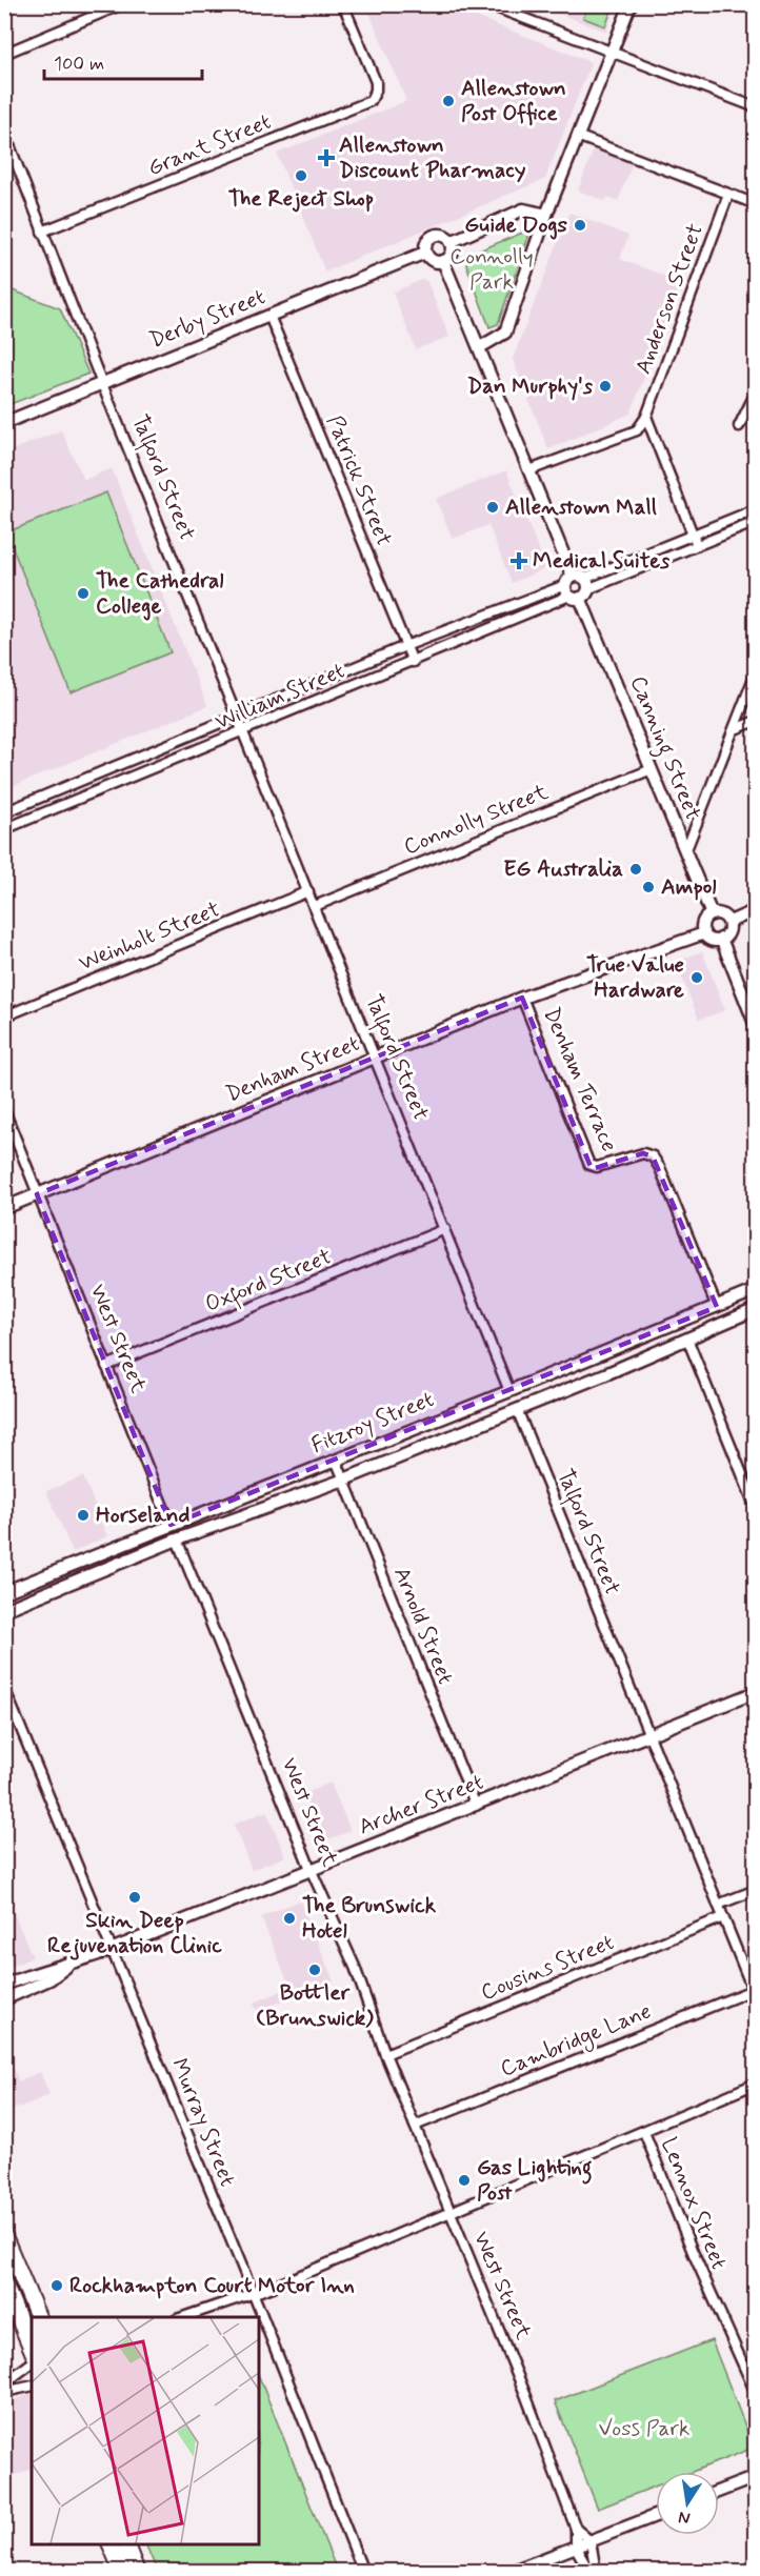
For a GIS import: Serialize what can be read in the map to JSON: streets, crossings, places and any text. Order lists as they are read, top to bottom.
{
  "streets": {
    "street": [
      "Grant Street",
      "Anderson Street",
      "Derby Street",
      "Talford Street",
      "Patrick Street",
      "William Street",
      "Canning Street",
      "Connolly Street",
      "Weinholt Street",
      "Denham Street",
      "Denham Terrace",
      "Oxford Street",
      "West Street",
      "Fitzroy Street",
      "Arnold Street",
      "Archer Street",
      "Cousins Street",
      "Cambridge Lane",
      "Murray Street",
      "Lennox Street"
    ]
  },
  "crossings": [
    ["Grant Street", "Talford Street"],
    ["Derby Street", "Talford Street"],
    ["Derby Street", "Patrick Street"],
    ["Derby Street", "Canning Street"],
    ["Talford Street", "William Street"],
    ["Talford Street", "Connolly Street"],
    ["Talford Street", "Weinholt Street"],
    ["Talford Street", "Denham Street"],
    ["Talford Street", "Oxford Street"],
    ["Talford Street", "Fitzroy Street"],
    ["Talford Street", "Archer Street"],
    ["Talford Street", "Cousins Street"],
    ["Talford Street", "Cambridge Lane"],
    ["Patrick Street", "William Street"],
    ["William Street", "Canning Street"],
    ["Canning Street", "Connolly Street"],
    ["Canning Street", "Denham Street"],
    ["Denham Street", "Denham Terrace"],
    ["Denham Street", "West Street"],
    ["Denham Terrace", "Fitzroy Street"],
    ["Oxford Street", "West Street"],
    ["West Street", "Fitzroy Street"],
    ["West Street", "Archer Street"],
    ["West Street", "Cousins Street"],
    ["West Street", "Cambridge Lane"],
    ["Fitzroy Street", "Arnold Street"],
    ["Arnold Street", "Archer Street"],
    ["Archer Street", "Murray Street"]
  ],
  "parks": ["Connolly Park", "Voss Park"],
  "places": {
    "other": [
      "Allenstown Post Office",
      "The Reject Shop",
      "Guide Dogs",
      "Dan Murphy's",
      "Allenstown Mall",
      "The Cathedral College",
      "EG Australia",
      "Ampol",
      "True Value Hardware",
      "Horseland",
      "Skin Deep Rejuvenation Clinic",
      "The Brunswick Hotel",
      "Bottler (Brunswick)",
      "Gas Lighting Post",
      "Rockhampton Court Motor Inn"
    ],
    "health": ["Allenstown Discount Pharmacy", "Medical Suites"]
  },
  "scale_bar": "100 m",
  "north": "bottom"
}
